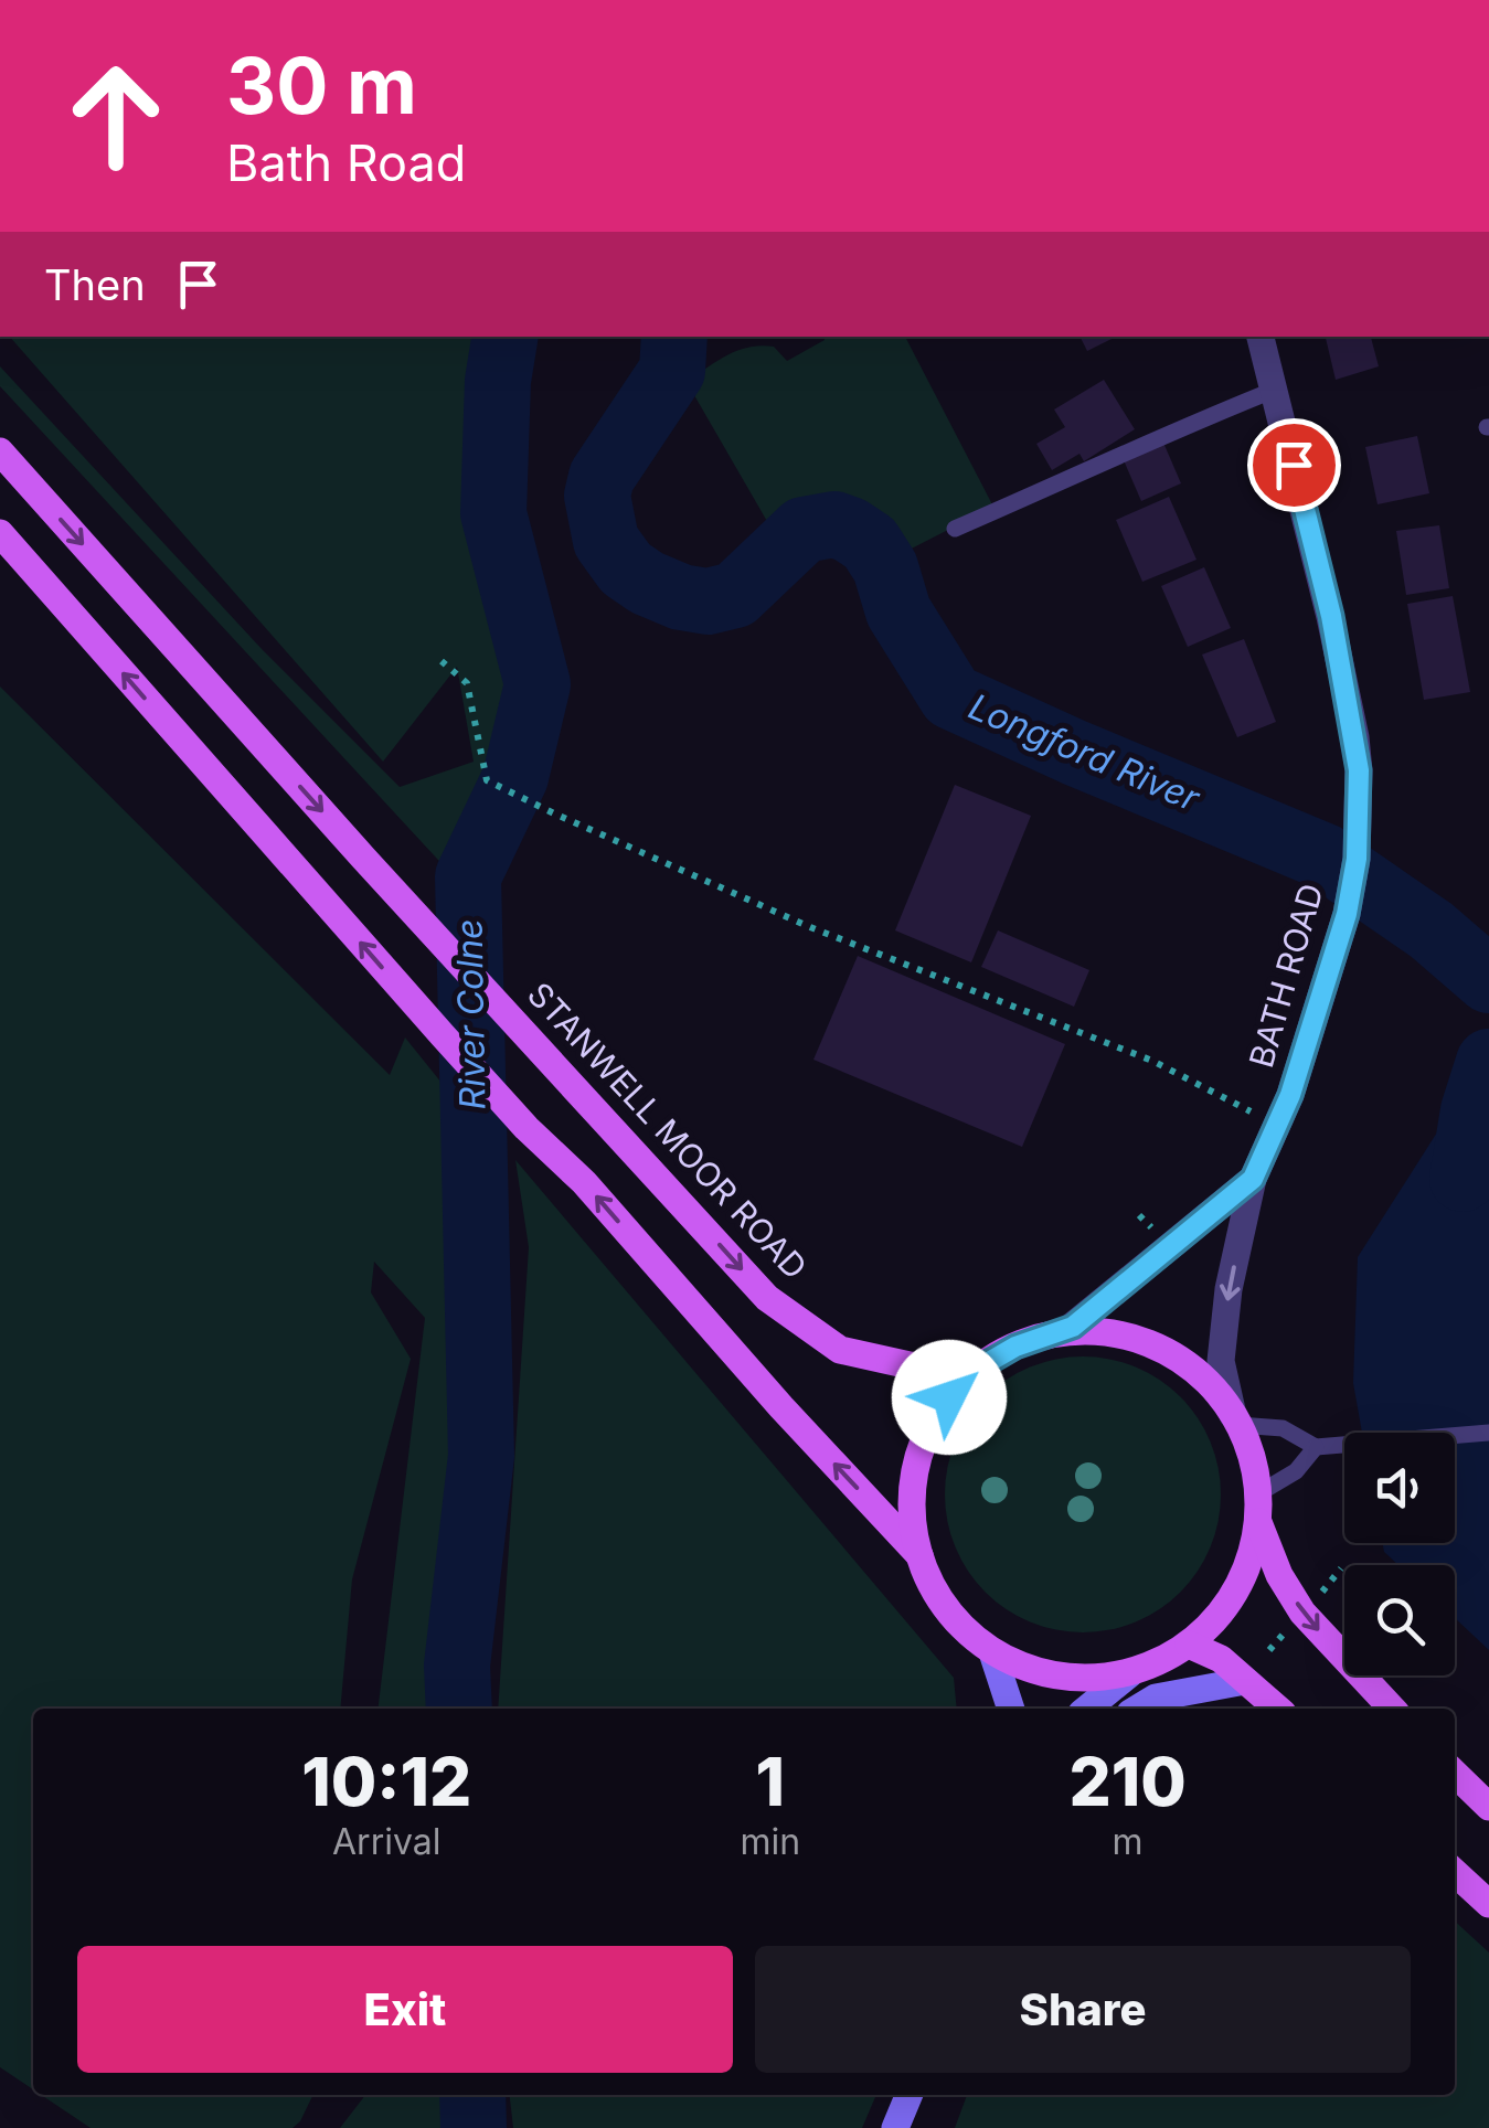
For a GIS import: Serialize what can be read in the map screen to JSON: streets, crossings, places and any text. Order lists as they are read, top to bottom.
{
  "streets": {
    "main road": ["STANWELL MOOR ROAD"],
    "street": ["BATH ROAD"]
  },
  "crossings": [
    ["BATH ROAD", "STANWELL MOOR ROAD"]
  ],
  "water": ["Longford River", "River Colne"],
  "page": {
    "turn": ["30 m", "Bath Road"],
    "then": "Then",
    "eta": [
      "10:12",
      "Arrival",
      "1",
      "min",
      "210",
      "m"
    ],
    "buttons": ["Exit", "Share"]
  }
}
